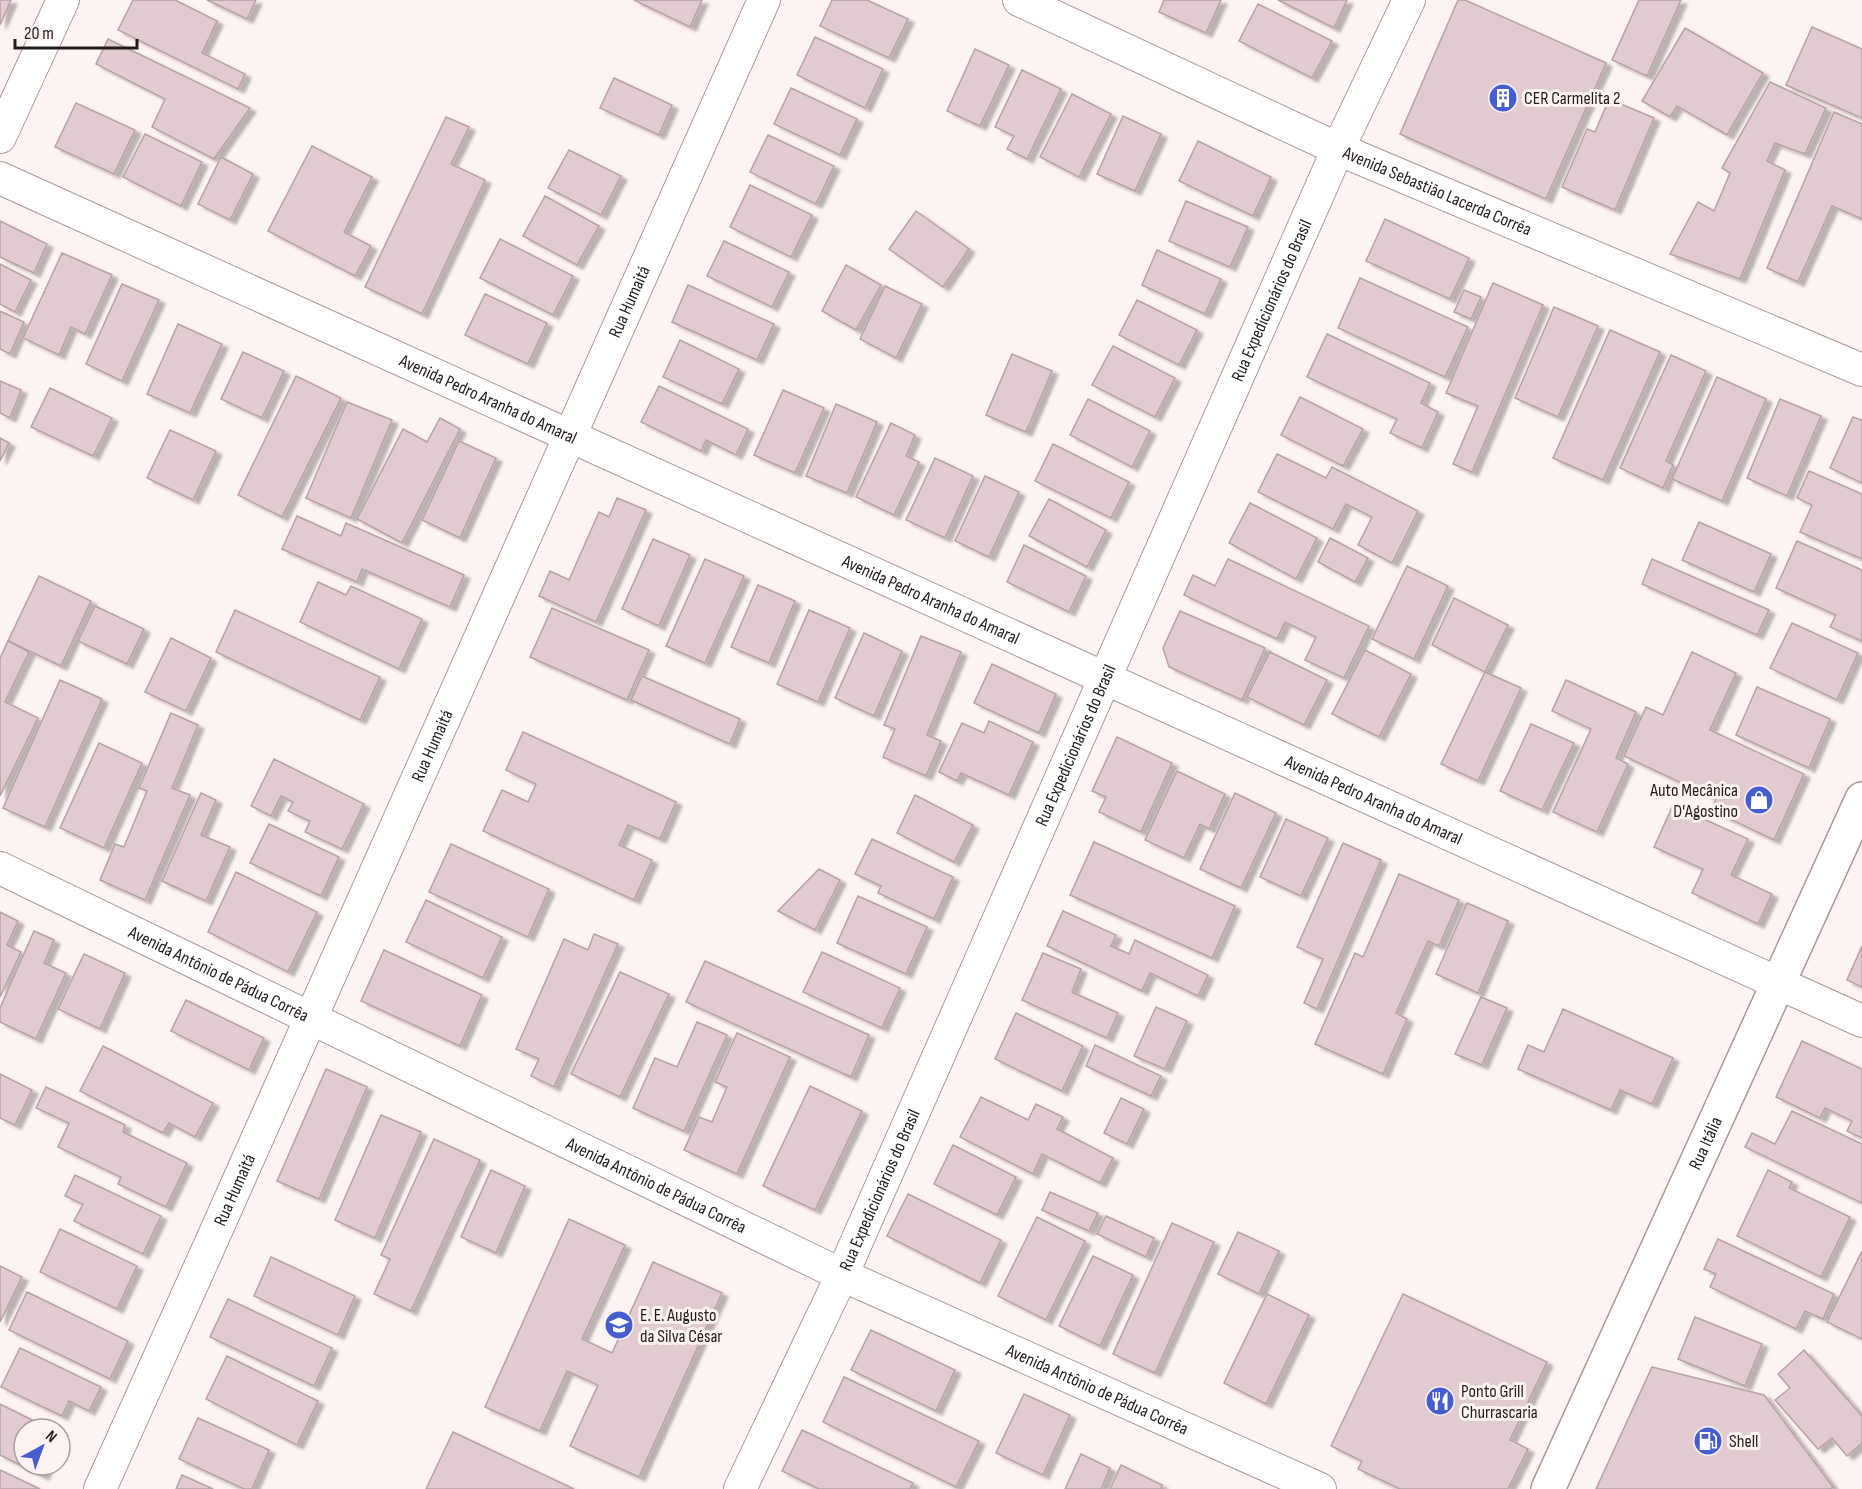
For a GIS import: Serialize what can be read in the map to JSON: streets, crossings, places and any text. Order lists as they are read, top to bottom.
{
  "streets": {
    "street": [
      "Avenida Sebastião Lacerda Corrêa",
      "Rua Humaitá",
      "Rua Expedicionários do Brasil",
      "Avenida Pedro Aranha do Amaral",
      "Avenida Antônio de Pádua Corrêa",
      "Rua Itália"
    ]
  },
  "crossings": [
    ["Avenida Sebastião Lacerda Corrêa", "Rua Expedicionários do Brasil"],
    ["Rua Humaitá", "Avenida Pedro Aranha do Amaral"],
    ["Rua Humaitá", "Avenida Antônio de Pádua Corrêa"],
    ["Rua Expedicionários do Brasil", "Avenida Pedro Aranha do Amaral"],
    ["Rua Expedicionários do Brasil", "Avenida Antônio de Pádua Corrêa"],
    ["Avenida Pedro Aranha do Amaral", "Rua Itália"]
  ],
  "places": {
    "building": ["CER Carmelita 2"],
    "shop": ["Auto Mecânica D'Agostino"],
    "school or university": ["E. E. Augusto da Silva César"],
    "restaurant": ["Ponto Grill Churrascaria"],
    "fuel station": ["Shell"]
  },
  "scale_bar": "20 m",
  "north": "top right"
}
